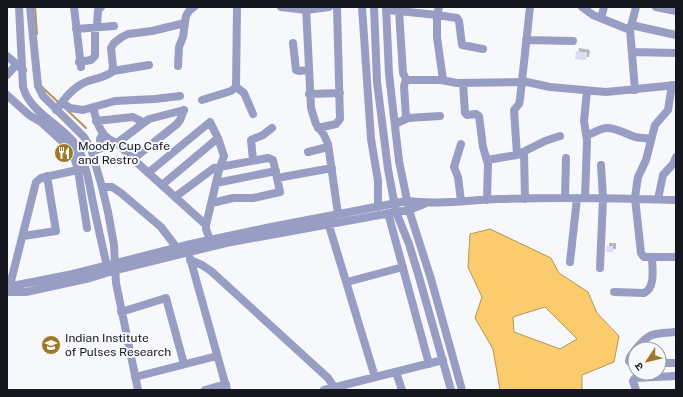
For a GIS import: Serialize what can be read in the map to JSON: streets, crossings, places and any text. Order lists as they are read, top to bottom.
{
  "places": {
    "restaurant": ["Moody Cup Cafe and Restro"],
    "school or university": ["Indian Institute of Pulses Research"]
  },
  "north": "bottom left"
}
